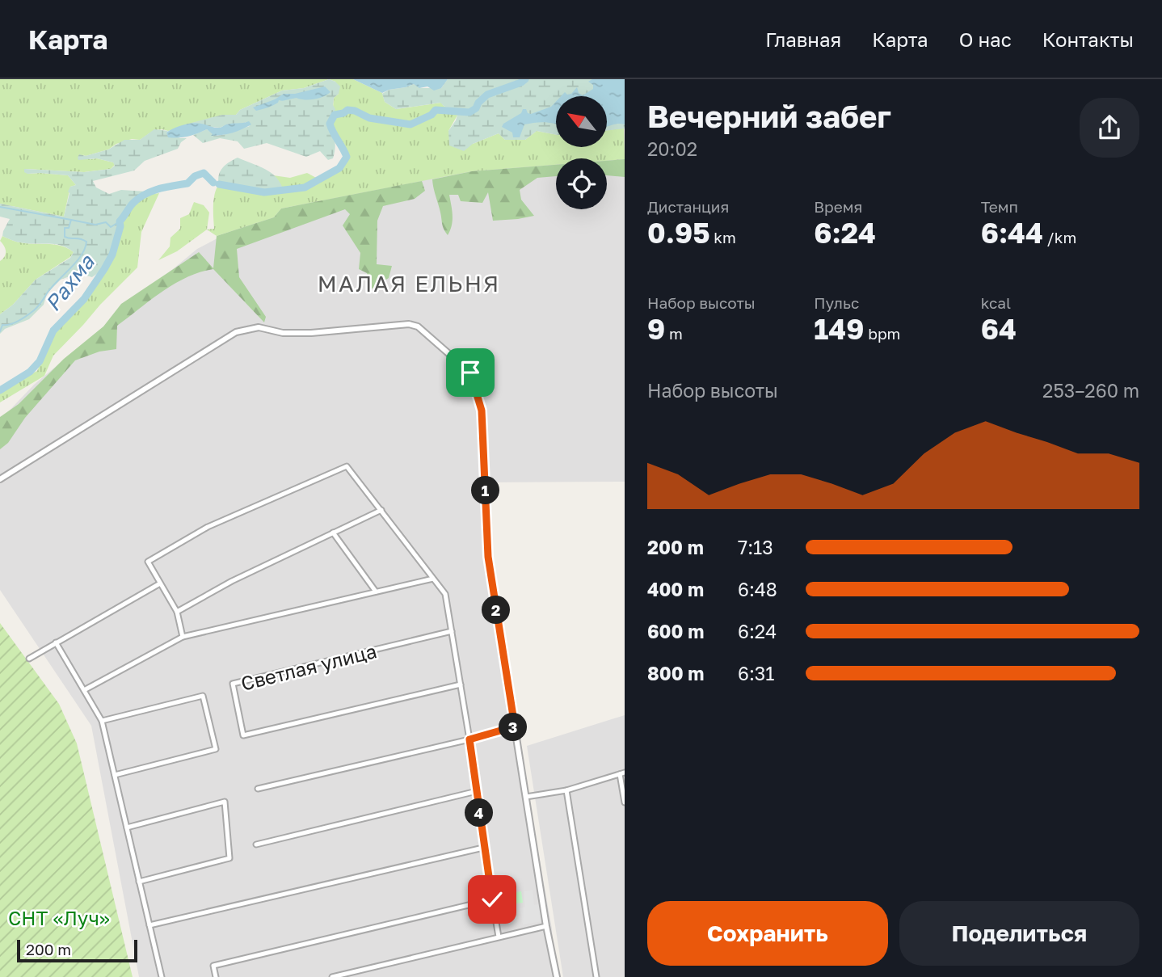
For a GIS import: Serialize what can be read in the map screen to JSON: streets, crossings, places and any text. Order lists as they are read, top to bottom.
{
  "streets": {
    "street": ["Светлая улица"]
  },
  "districts": ["МАЛАЯ ЕЛЬНЯ"],
  "water": ["Рахма"],
  "parks": ["СНТ «Луч»"],
  "scale_bar": "200 m",
  "north": "top left",
  "page": {
    "header": "Карта",
    "nav": [
      "Главная",
      "Карта",
      "О нас",
      "Контакты"
    ],
    "heading": ["Вечерний забег", "20:02"],
    "stats": [
      ["Дистанция", "0.95 km"],
      ["Время", "6:24"],
      ["Темп", "6:44 /km"],
      ["Набор высоты", "9 m"],
      ["Пульс", "149 bpm"],
      ["kcal", "64"]
    ],
    "chart": ["Набор высоты", "253–260 m"],
    "pins": [
      "1",
      "2",
      "3",
      "4"
    ],
    "list": [
      {
        "name": "200 m",
        "note": "7:13"
      },
      {
        "name": "400 m",
        "note": "6:48"
      },
      {
        "name": "600 m",
        "note": "6:24"
      },
      {
        "name": "800 m",
        "note": "6:31"
      }
    ],
    "buttons": ["Сохранить", "Поделиться"],
    "scale": "200 m"
  }
}
